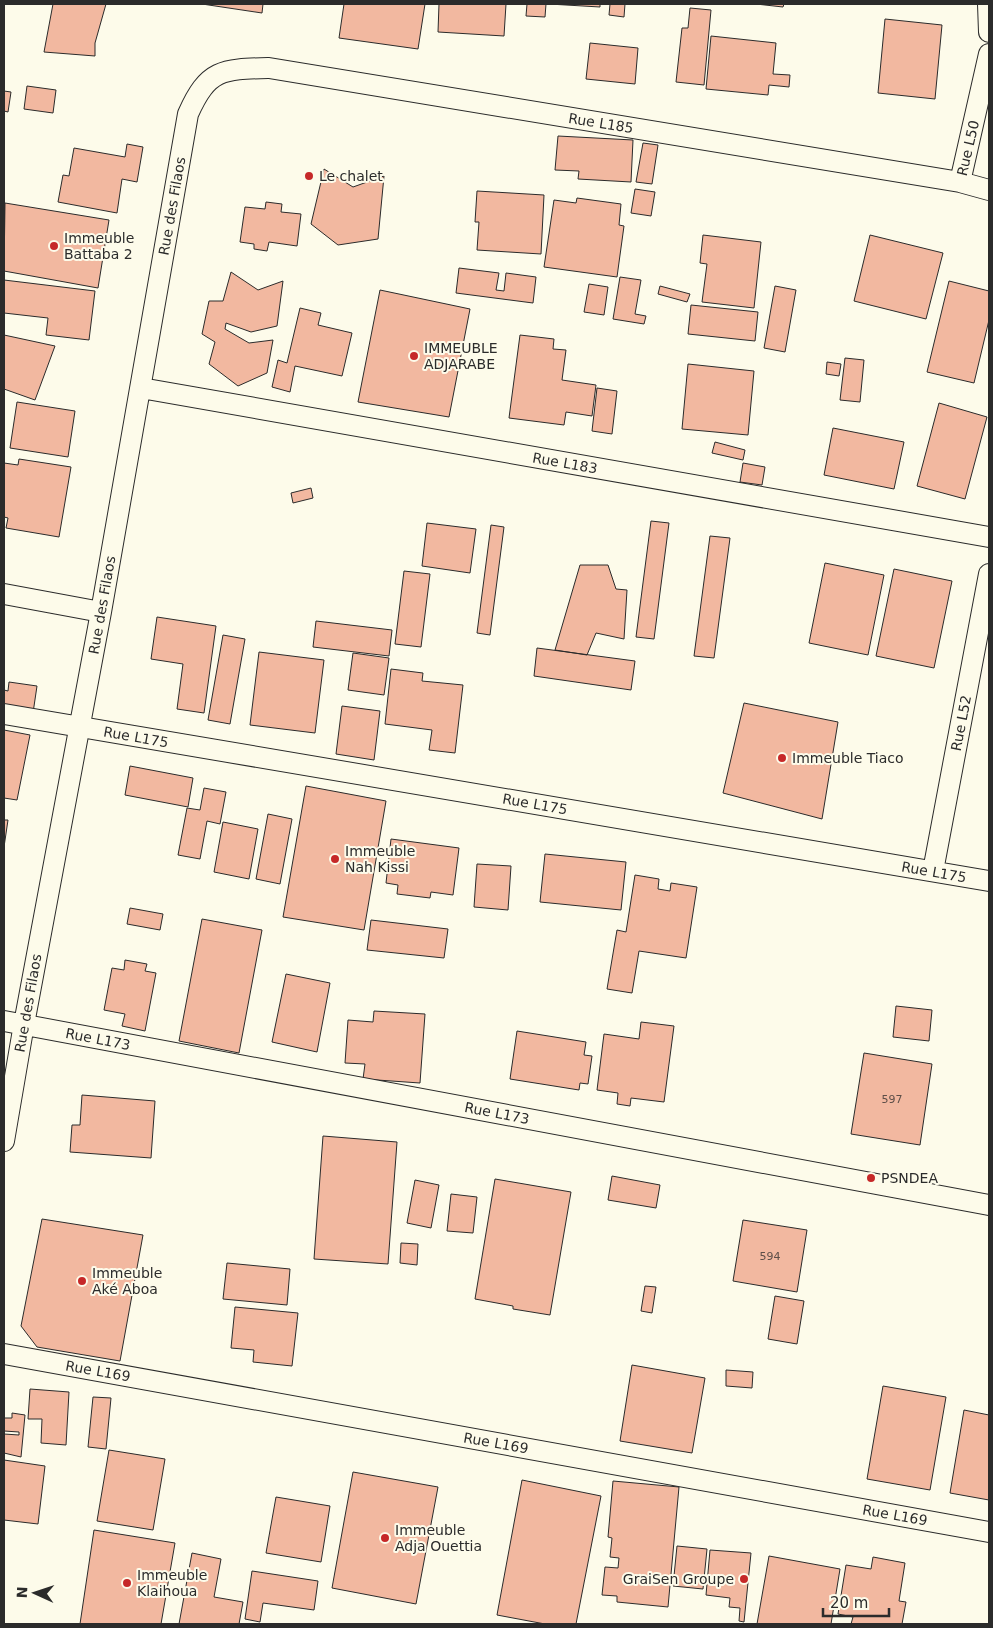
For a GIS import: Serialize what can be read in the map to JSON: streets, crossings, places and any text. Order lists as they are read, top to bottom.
{
  "streets": {
    "street": [
      "Rue L185",
      "Rue L50",
      "Rue des Filaos",
      "Rue L183",
      "Rue L52",
      "Rue L175",
      "Rue L173",
      "Rue L169"
    ]
  },
  "crossings": [
    ["Rue L185", "Rue L50"],
    ["Rue L185", "Rue des Filaos"],
    ["Rue des Filaos", "Rue L183"],
    ["Rue des Filaos", "Rue L175"],
    ["Rue des Filaos", "Rue L173"],
    ["Rue L52", "Rue L175"]
  ],
  "places": [
    "Le chalet",
    "Immeuble Battaba 2",
    "IMMEUBLE ADJARABE",
    "Immeuble Tiaco",
    "Immeuble Nah Kissi",
    "PSNDEA",
    "Immeuble Aké Aboa",
    "Immeuble Adja Ouettia",
    "GraiSen Groupe",
    "Immeuble Klaihoua"
  ],
  "house_numbers": ["597", "594"],
  "scale_bar": "20 m",
  "north": "left"
}
